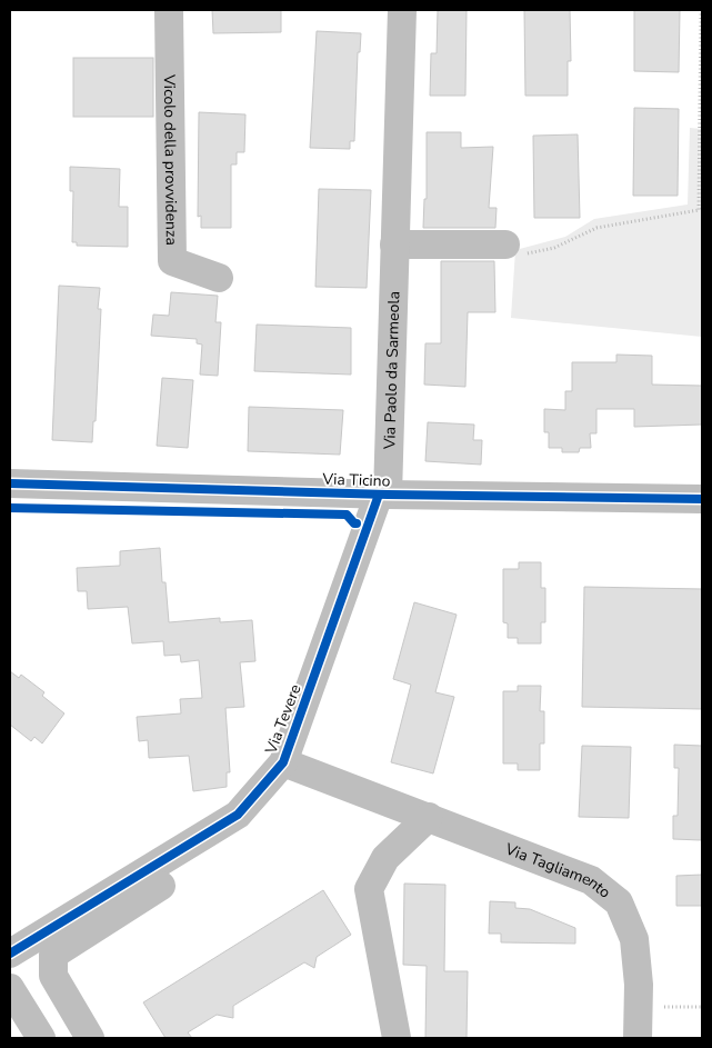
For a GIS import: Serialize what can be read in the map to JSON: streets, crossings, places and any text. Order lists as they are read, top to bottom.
{
  "streets": {
    "street": [
      "Vicolo della provvidenza",
      "Via Paolo da Sarmeola",
      "Via Ticino",
      "Via Tevere",
      "Via Tagliamento"
    ]
  },
  "crossings": [
    ["Via Paolo da Sarmeola", "Via Ticino"],
    ["Via Paolo da Sarmeola", "Via Tevere"],
    ["Via Ticino", "Via Tevere"],
    ["Via Tevere", "Via Tagliamento"]
  ]
}
